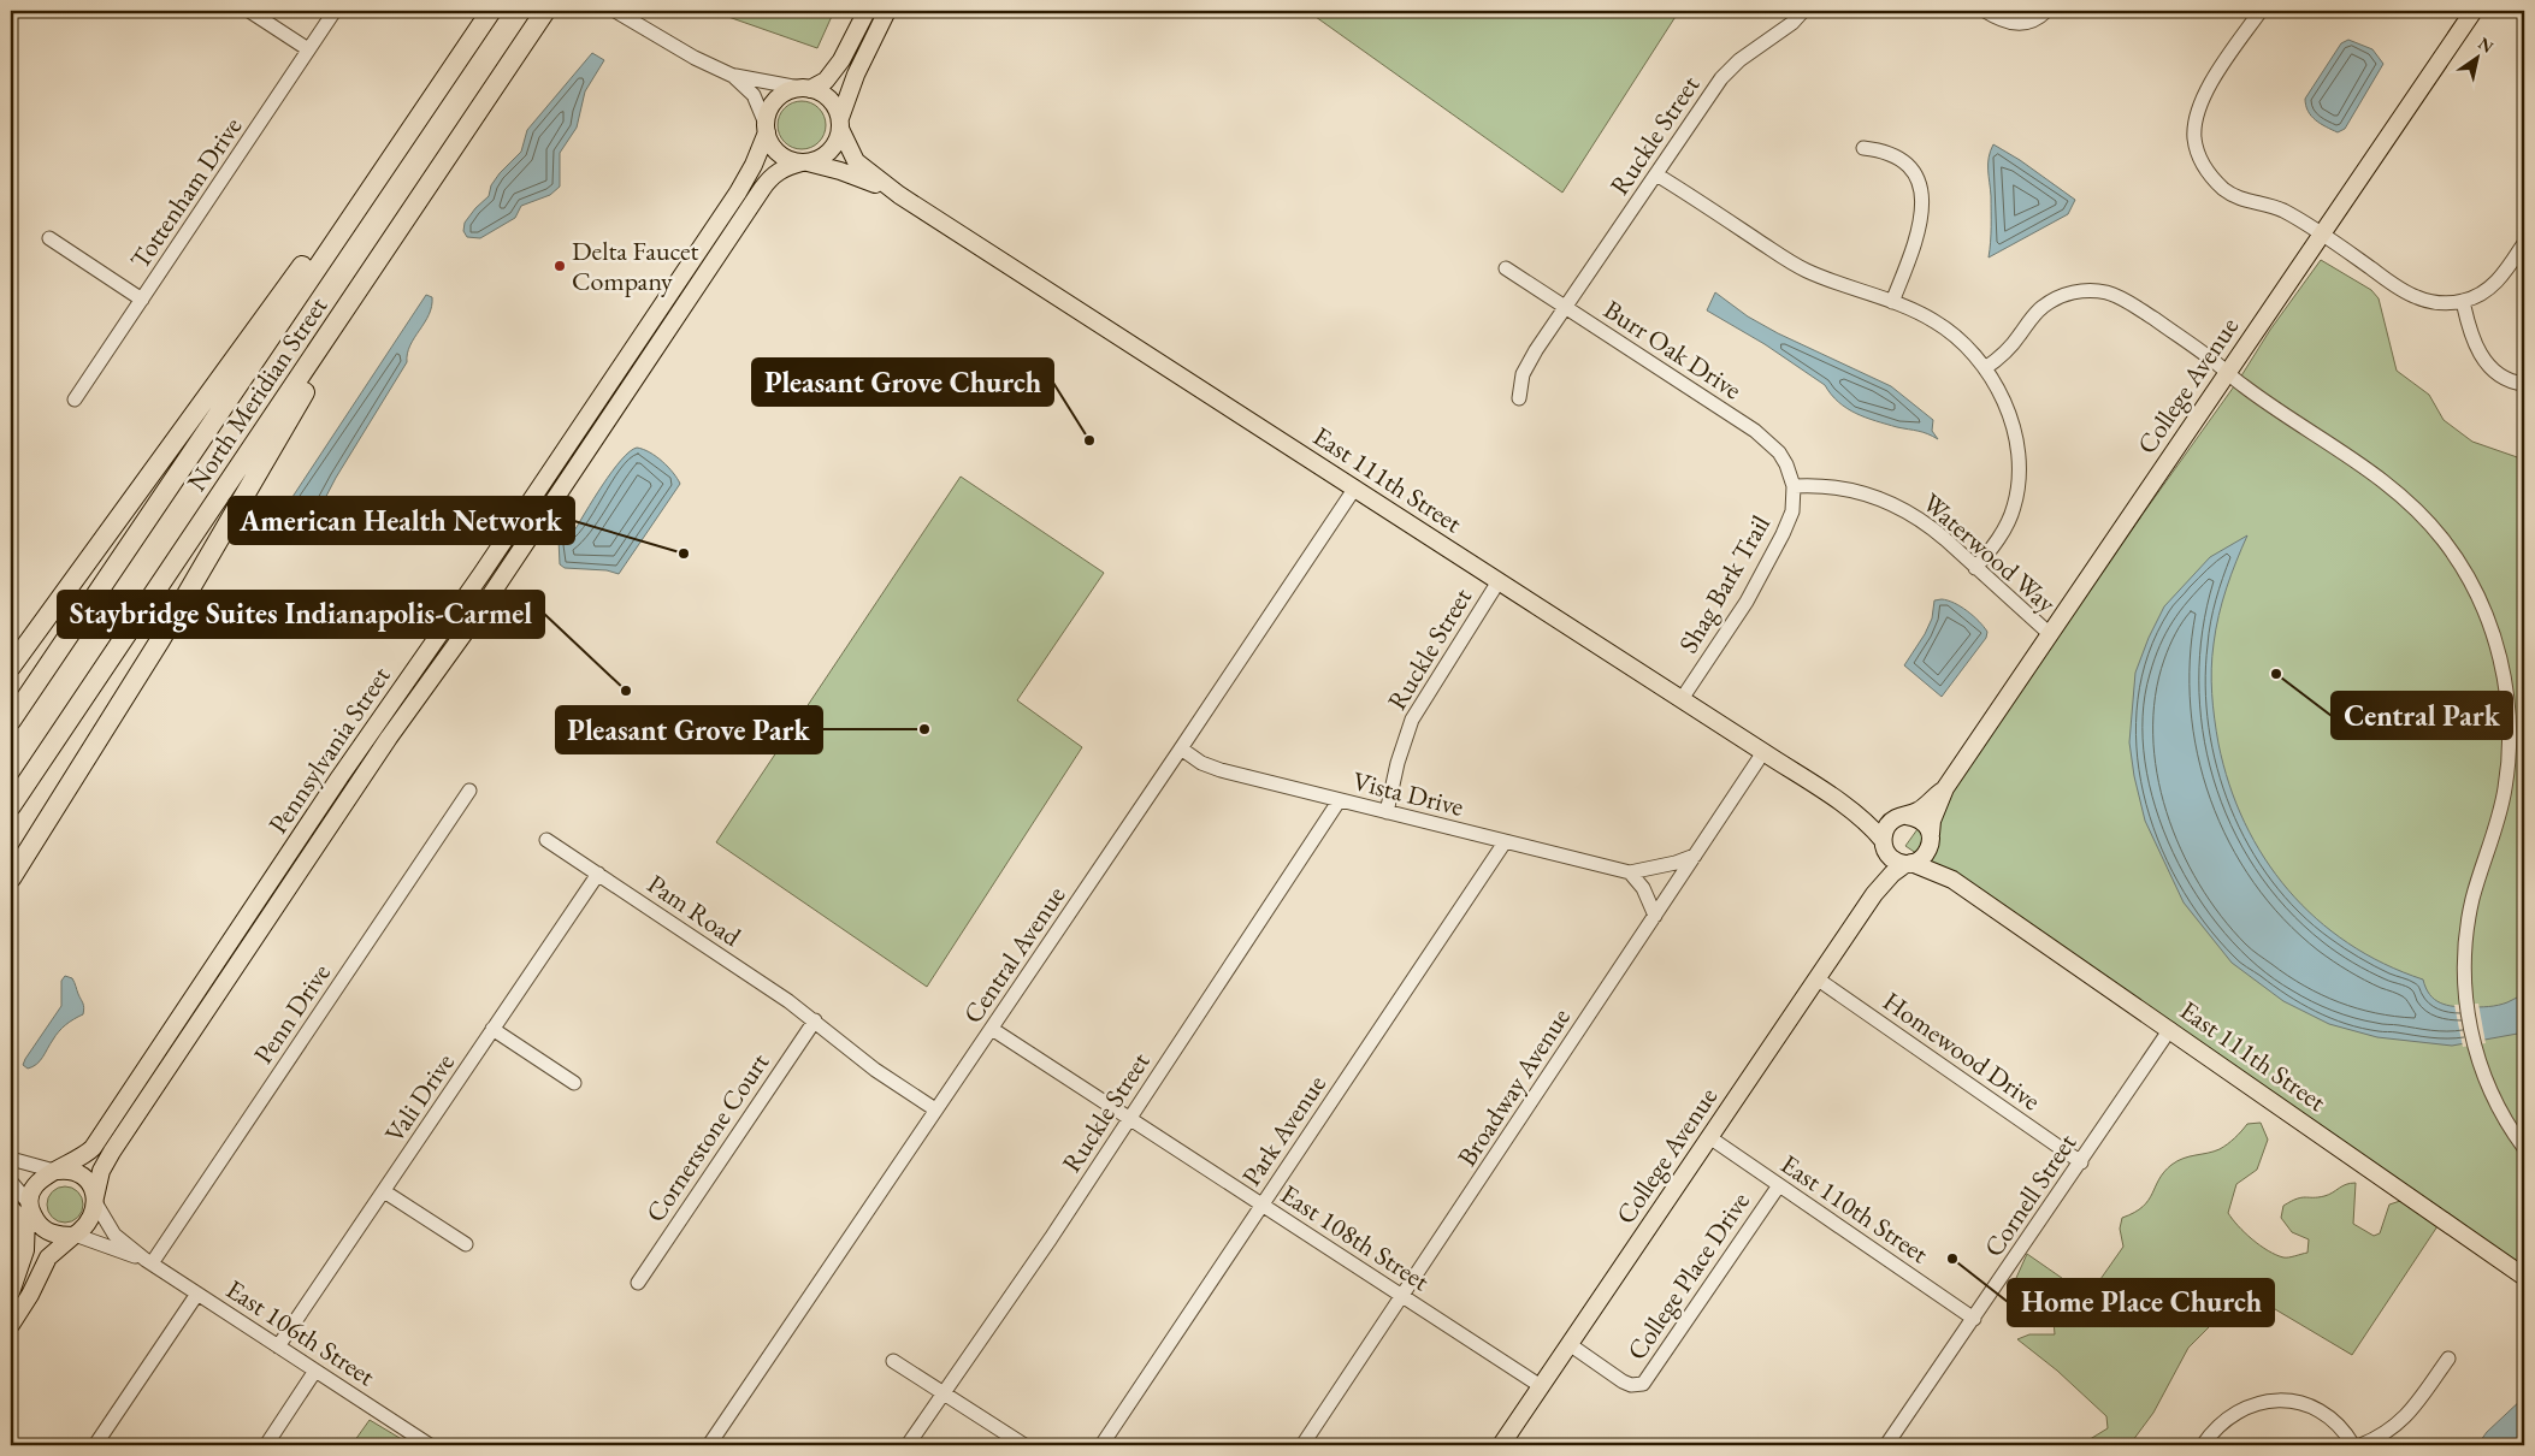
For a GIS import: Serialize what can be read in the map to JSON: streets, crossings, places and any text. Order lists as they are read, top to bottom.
{
  "streets": {
    "highway": ["North Meridian Street"],
    "main road": ["College Avenue", "East 111th Street", "Pennsylvania Street"],
    "street": [
      "Ruckle Street",
      "Tottenham Drive",
      "Burr Oak Drive",
      "Waterwood Way",
      "Shag Bark Trail",
      "Vista Drive",
      "Pam Road",
      "Central Avenue",
      "Penn Drive",
      "Homewood Drive",
      "Broadway Avenue",
      "Vali Drive",
      "Park Avenue",
      "Cornerstone Court",
      "Cornell Street",
      "East 110th Street",
      "East 108th Street",
      "College Place Drive",
      "East 106th Street"
    ]
  },
  "crossings": [
    ["Ruckle Street", "Burr Oak Drive"],
    ["Ruckle Street", "East 111th Street"],
    ["Ruckle Street", "Vista Drive"],
    ["Ruckle Street", "East 108th Street"],
    ["Burr Oak Drive", "Waterwood Way"],
    ["Burr Oak Drive", "Shag Bark Trail"],
    ["College Avenue", "East 111th Street"],
    ["College Avenue", "Waterwood Way"],
    ["College Avenue", "Homewood Drive"],
    ["College Avenue", "East 110th Street"],
    ["College Avenue", "East 108th Street"],
    ["College Avenue", "College Place Drive"],
    ["East 111th Street", "Shag Bark Trail"],
    ["East 111th Street", "Pennsylvania Street"],
    ["East 111th Street", "Central Avenue"],
    ["East 111th Street", "Broadway Avenue"],
    ["East 111th Street", "Cornell Street"],
    ["Waterwood Way", "Shag Bark Trail"],
    ["Pennsylvania Street", "East 106th Street"],
    ["Vista Drive", "Central Avenue"],
    ["Vista Drive", "Broadway Avenue"],
    ["Vista Drive", "Park Avenue"],
    ["Pam Road", "Central Avenue"],
    ["Pam Road", "Vali Drive"],
    ["Pam Road", "Cornerstone Court"],
    ["Central Avenue", "East 108th Street"],
    ["Penn Drive", "East 106th Street"],
    ["Homewood Drive", "Cornell Street"],
    ["Broadway Avenue", "East 108th Street"],
    ["Vali Drive", "East 106th Street"],
    ["Park Avenue", "East 108th Street"],
    ["Cornell Street", "East 110th Street"],
    ["East 110th Street", "College Place Drive"]
  ],
  "places": [
    "Delta Faucet Company",
    "Pleasant Grove Church",
    "American Health Network",
    "Central Park",
    "Staybridge Suites Indianapolis-Carmel",
    "Pleasant Grove Park",
    "Home Place Church"
  ],
  "north": "top right"
}
